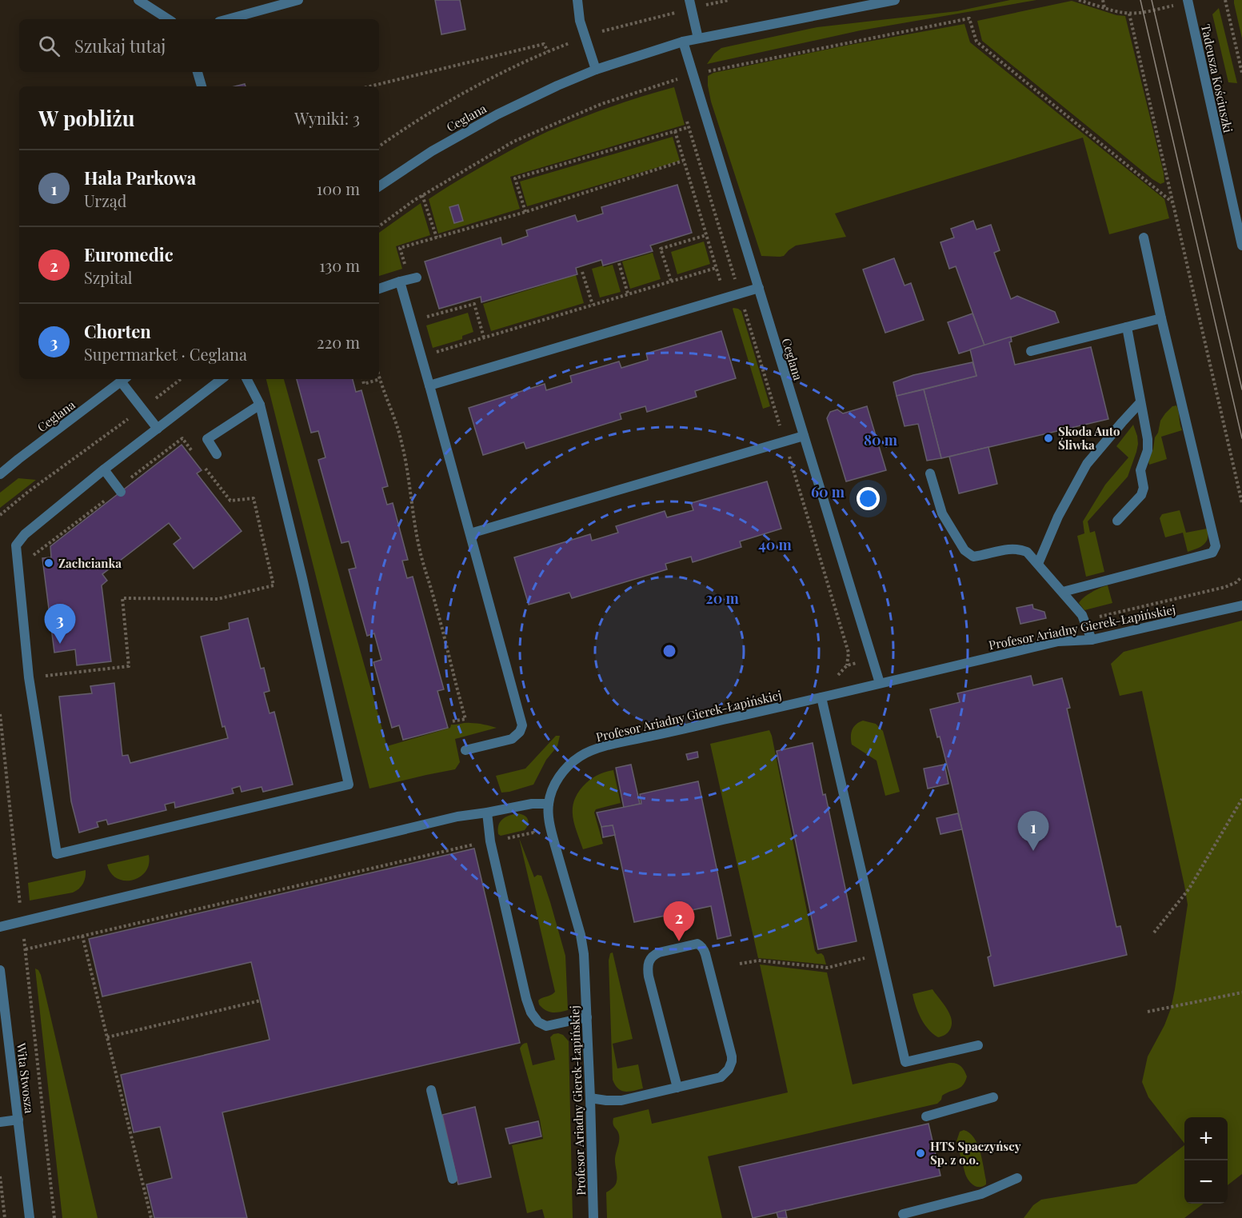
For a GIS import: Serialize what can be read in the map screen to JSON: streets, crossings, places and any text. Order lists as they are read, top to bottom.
{
  "streets": {
    "street": [
      "Tadeusza Kościuszki",
      "Ceglana",
      "Profesor Ariadny Gierek-Łapińskiej",
      "Wita Stwosza"
    ]
  },
  "crossings": [
    ["Ceglana", "Profesor Ariadny Gierek-Łapińskiej"]
  ],
  "places": ["Skoda Auto Śliwka", "Zachcianka", "HTS Spaczyńscy Sp. z o.o."],
  "page": {
    "search": "Szukaj tutaj",
    "heading": ["W pobliżu", "Wyniki: 3"],
    "list": [
      {
        "mark": "1",
        "name": "Hala Parkowa",
        "note": "Urząd",
        "value": "100 m"
      },
      {
        "mark": "2",
        "name": "Euromedic",
        "note": "Szpital",
        "value": "130 m"
      },
      {
        "mark": "3",
        "name": "Chorten",
        "note": "Supermarket · Ceglana",
        "value": "220 m"
      }
    ],
    "pins": ["3", "1", "2"],
    "map_buttons": ["+", "−"]
  },
  "rings": [
    "80 m",
    "60 m",
    "40 m",
    "20 m"
  ]
}
